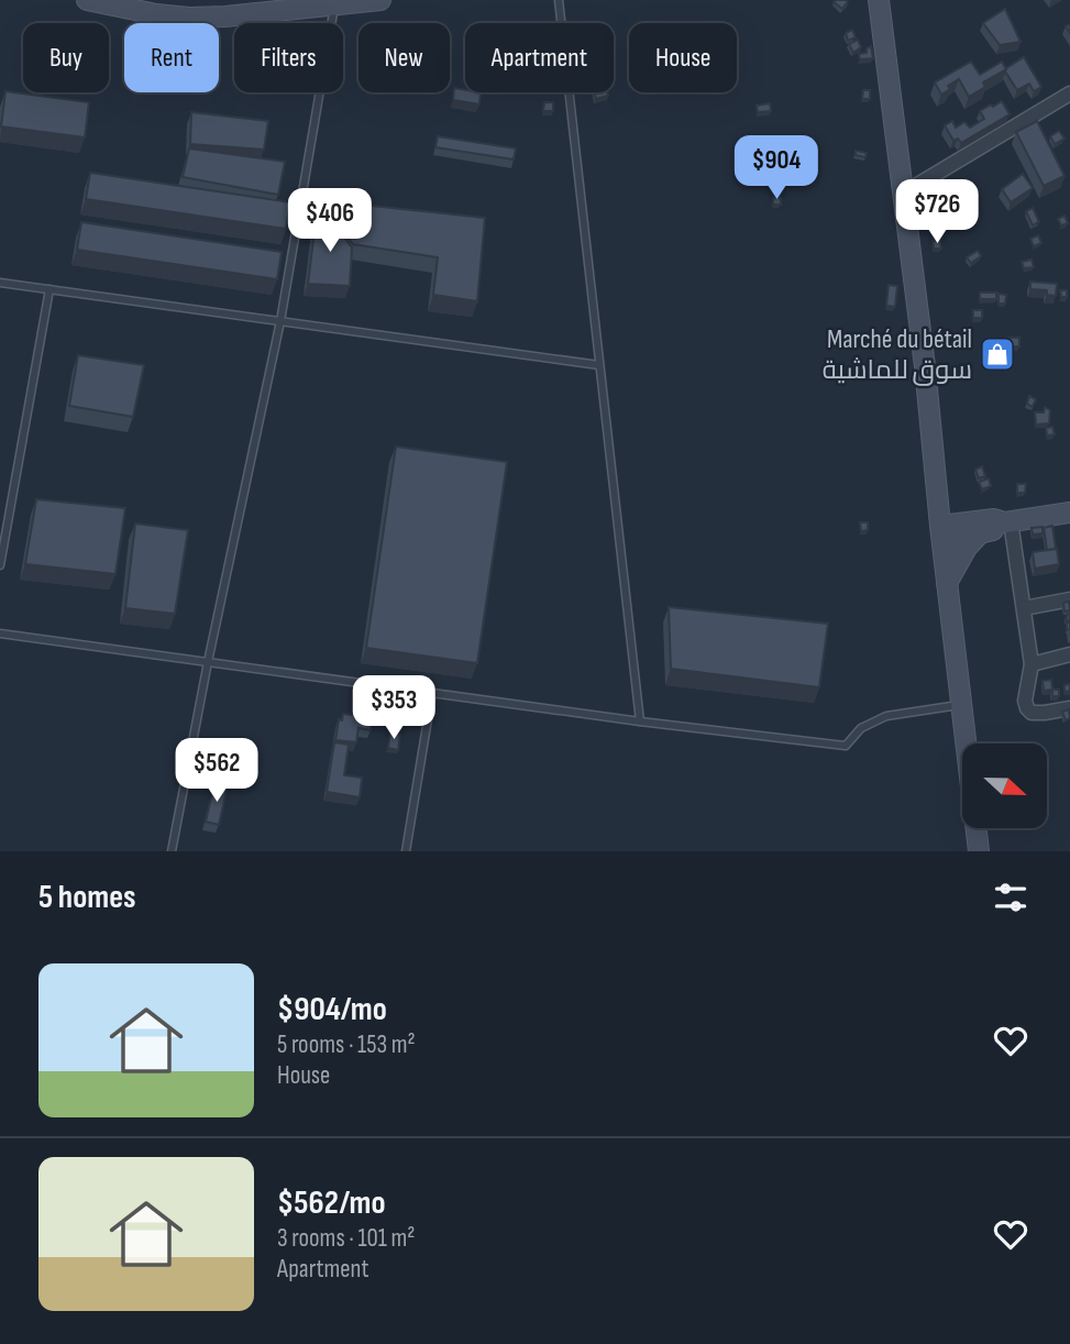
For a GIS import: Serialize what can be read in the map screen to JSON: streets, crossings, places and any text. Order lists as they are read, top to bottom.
{
  "places": {
    "shop": ["Marché du bétail سوق للماشية"]
  },
  "north": "right",
  "page": {
    "chip": [
      "Buy",
      "Rent",
      "Filters",
      "New",
      "Apartment",
      "House"
    ],
    "price": [
      "$904",
      "$726",
      "$406",
      "$353",
      "$562"
    ],
    "heading": "5 homes",
    "list": [
      {
        "name": "$904/mo",
        "note": "5 rooms · 153 m² · House"
      },
      {
        "name": "$562/mo",
        "note": "3 rooms · 101 m² · Apartment"
      }
    ]
  }
}
